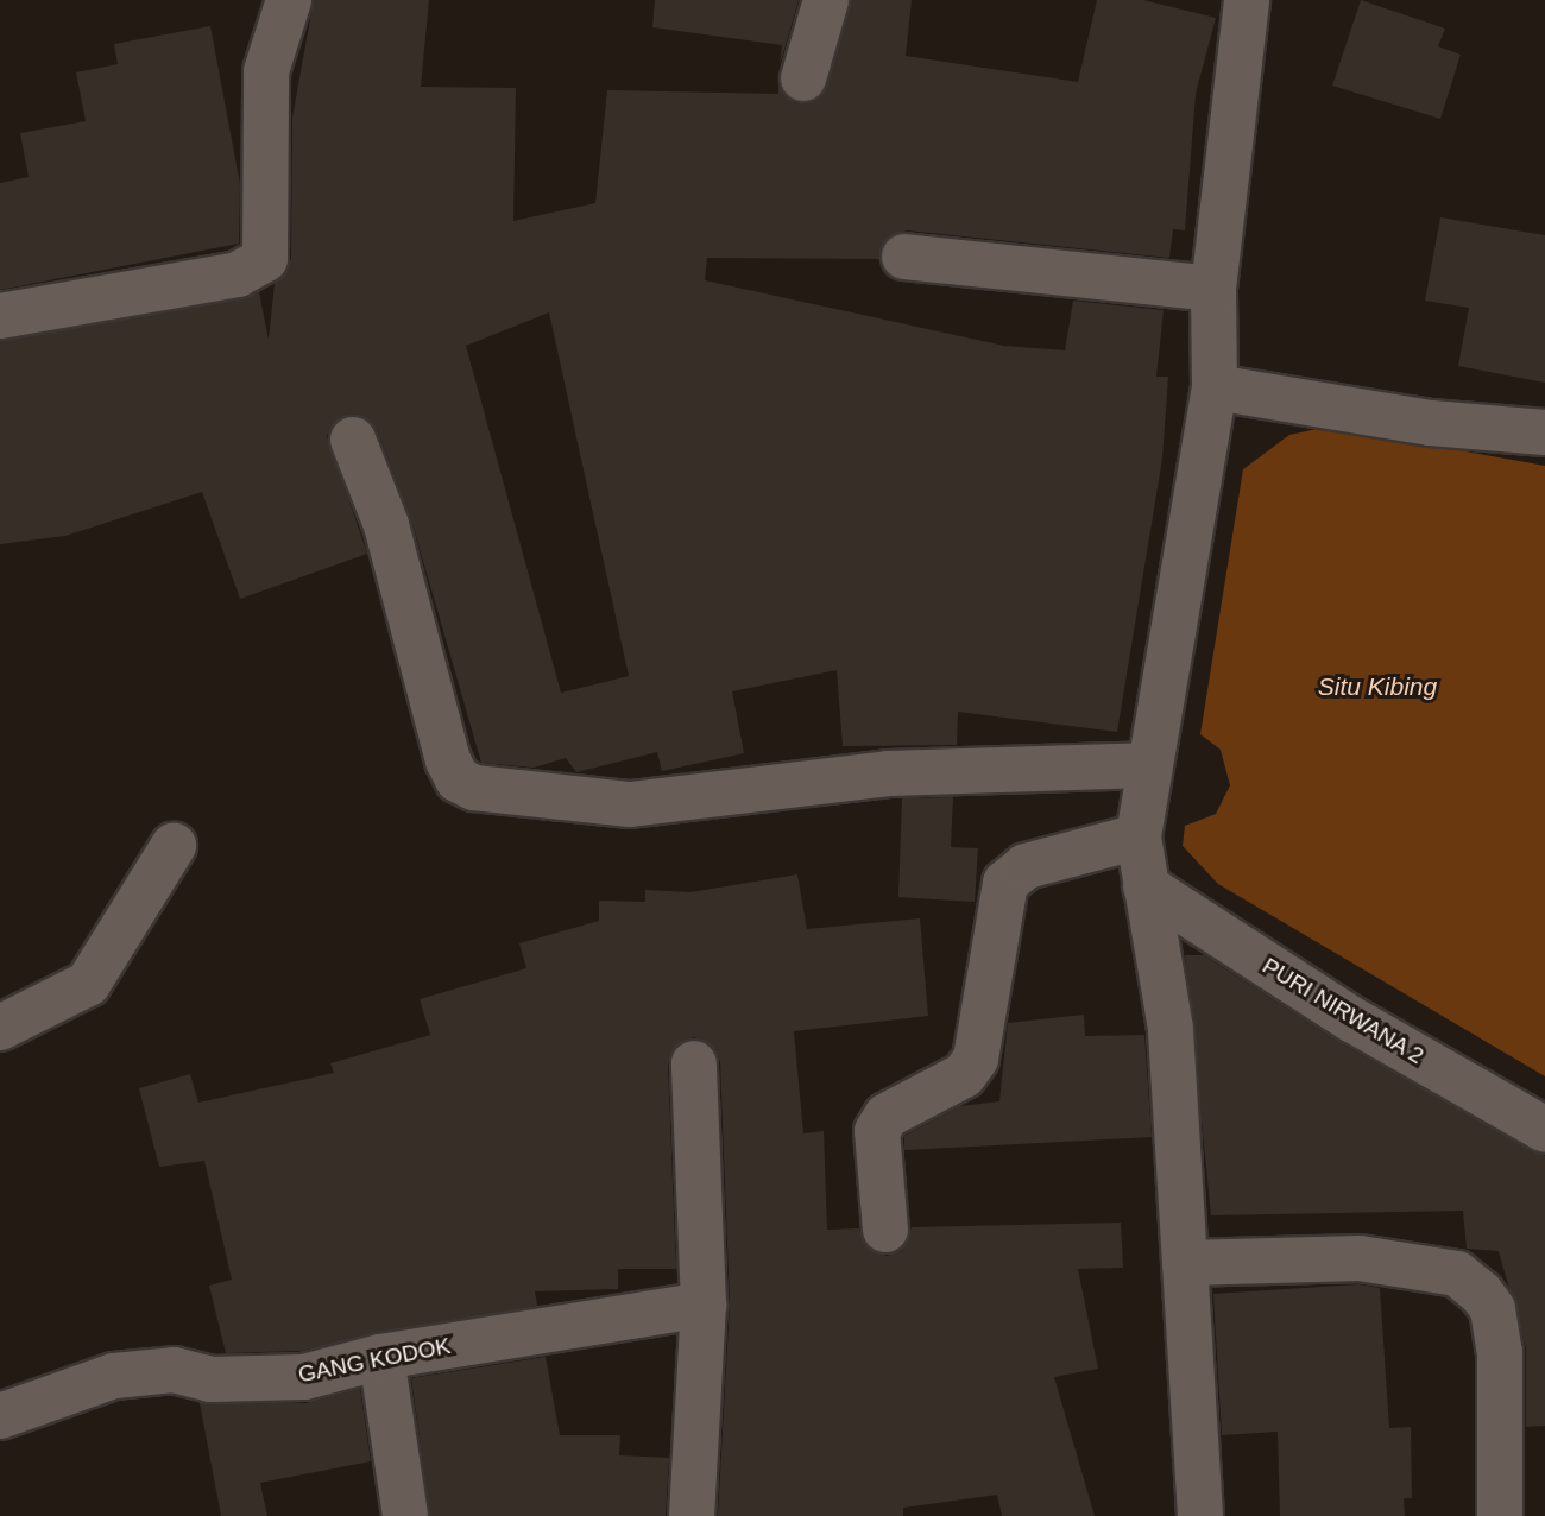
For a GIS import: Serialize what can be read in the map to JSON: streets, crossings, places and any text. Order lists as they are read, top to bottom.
{
  "streets": {
    "street": ["PURI NIRWANA 2", "GANG KODOK"]
  },
  "water": ["Situ Kibing"]
}
